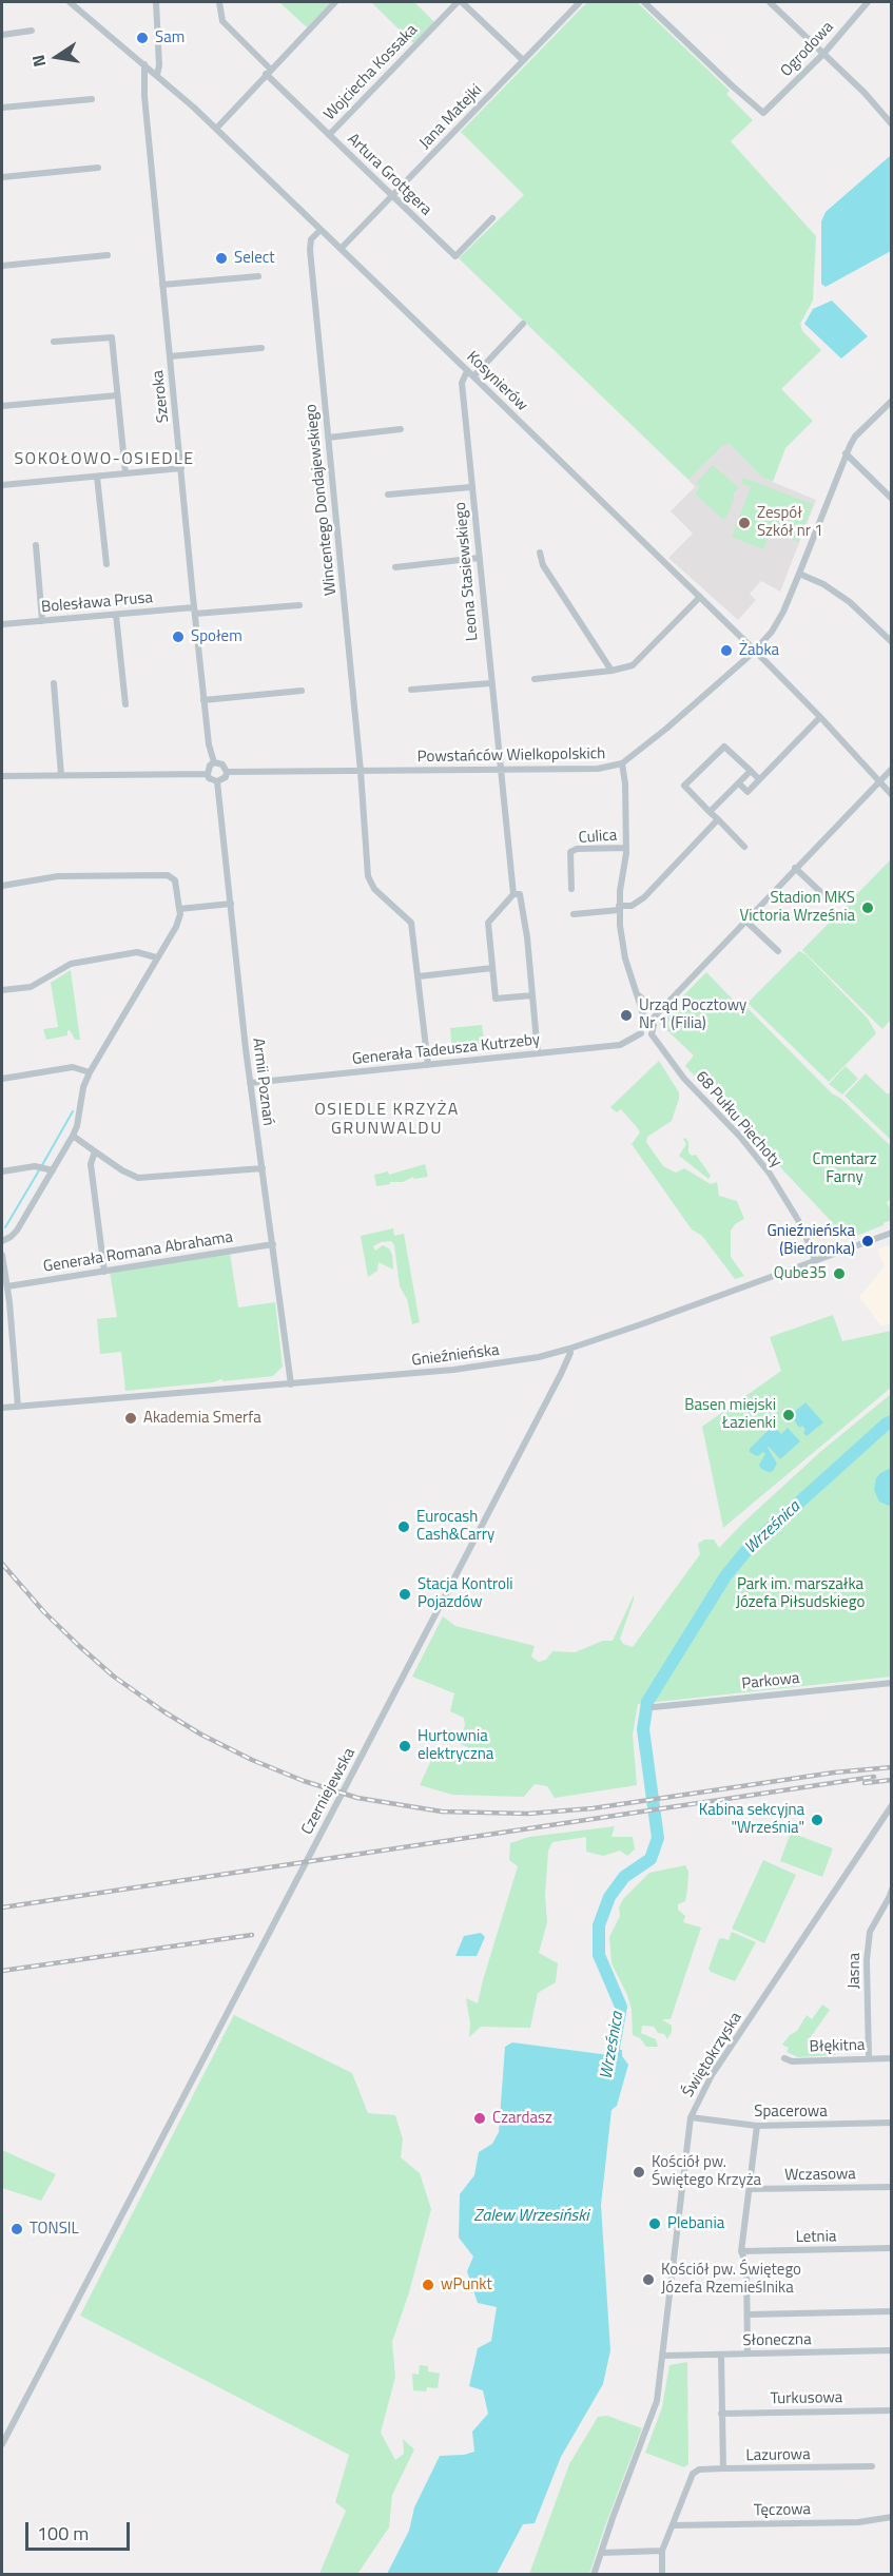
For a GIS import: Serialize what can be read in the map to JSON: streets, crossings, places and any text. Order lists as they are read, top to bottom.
{
  "streets": {
    "street": [
      "Ogrodowa",
      "Wojciecha Kossaka",
      "Jana Matejki",
      "Artura Grottgera",
      "Kosynierów",
      "Szeroka",
      "Wincentego Dondajewskiego",
      "Leona Stasiewskiego",
      "Bolesława Prusa",
      "Powstańców Wielkopolskich",
      "Culica",
      "Generała Tadeusza Kutrzeby",
      "Armii Poznań",
      "68 Pułku Piechoty",
      "Generała Romana Abrahama",
      "Gnieźnieńska",
      "Parkowa",
      "Czerniejewska",
      "Jasna",
      "Błękitna",
      "Świętokrzyska",
      "Spacerowa",
      "Wczasowa",
      "Letnia",
      "Słoneczna",
      "Turkusowa",
      "Lazurowa",
      "Tęczowa"
    ]
  },
  "crossings": [
    ["Wojciecha Kossaka", "Artura Grottgera"],
    ["Jana Matejki", "Artura Grottgera"],
    ["Jana Matejki", "Kosynierów"],
    ["Kosynierów", "Szeroka"],
    ["Kosynierów", "Wincentego Dondajewskiego"],
    ["Kosynierów", "Leona Stasiewskiego"],
    ["Kosynierów", "Powstańców Wielkopolskich"],
    ["Szeroka", "Bolesława Prusa"],
    ["Szeroka", "Powstańców Wielkopolskich"],
    ["Szeroka", "Armii Poznań"],
    ["Wincentego Dondajewskiego", "Powstańców Wielkopolskich"],
    ["Wincentego Dondajewskiego", "Generała Tadeusza Kutrzeby"],
    ["Leona Stasiewskiego", "Powstańców Wielkopolskich"],
    ["Powstańców Wielkopolskich", "Armii Poznań"],
    ["Generała Tadeusza Kutrzeby", "Armii Poznań"],
    ["Armii Poznań", "Generała Romana Abrahama"],
    ["Armii Poznań", "Gnieźnieńska"],
    ["68 Pułku Piechoty", "Gnieźnieńska"],
    ["Gnieźnieńska", "Czerniejewska"],
    ["Jasna", "Błękitna"],
    ["Świętokrzyska", "Spacerowa"],
    ["Świętokrzyska", "Słoneczna"],
    ["Słoneczna", "Lazurowa"],
    ["Turkusowa", "Lazurowa"]
  ],
  "districts": ["SOKOŁOWO-OSIEDLE", "OSIEDLE KRZYŻA GRUNWALDU"],
  "water": ["Wrześnica", "Zalew Wrzesiński"],
  "parks": ["Cmentarz Farny", "Park im. marszałka Józefa Piłsudskiego"],
  "places": [
    "Sam",
    "Select",
    "Zespół Szkół nr 1",
    "Społem",
    "Żabka",
    "Stadion MKS Victoria Września",
    "Urząd Pocztowy Nr 1 (Filia)",
    "Gnieźnieńska (Biedronka)",
    "Qube35",
    "Basen miejski Łazienki",
    "Akademia Smerfa",
    "Eurocash Cash&Carry",
    "Stacja Kontroli Pojazdów",
    "Hurtownia elektryczna",
    "Kabina sekcyjna \"Września\"",
    "Czardasz",
    "Kościół pw. Świętego Krzyża",
    "Plebania",
    "TONSIL",
    "Kościół pw. Świętego Józefa Rzemieślnika",
    "wPunkt"
  ],
  "scale_bar": "100 m",
  "north": "left"
}
